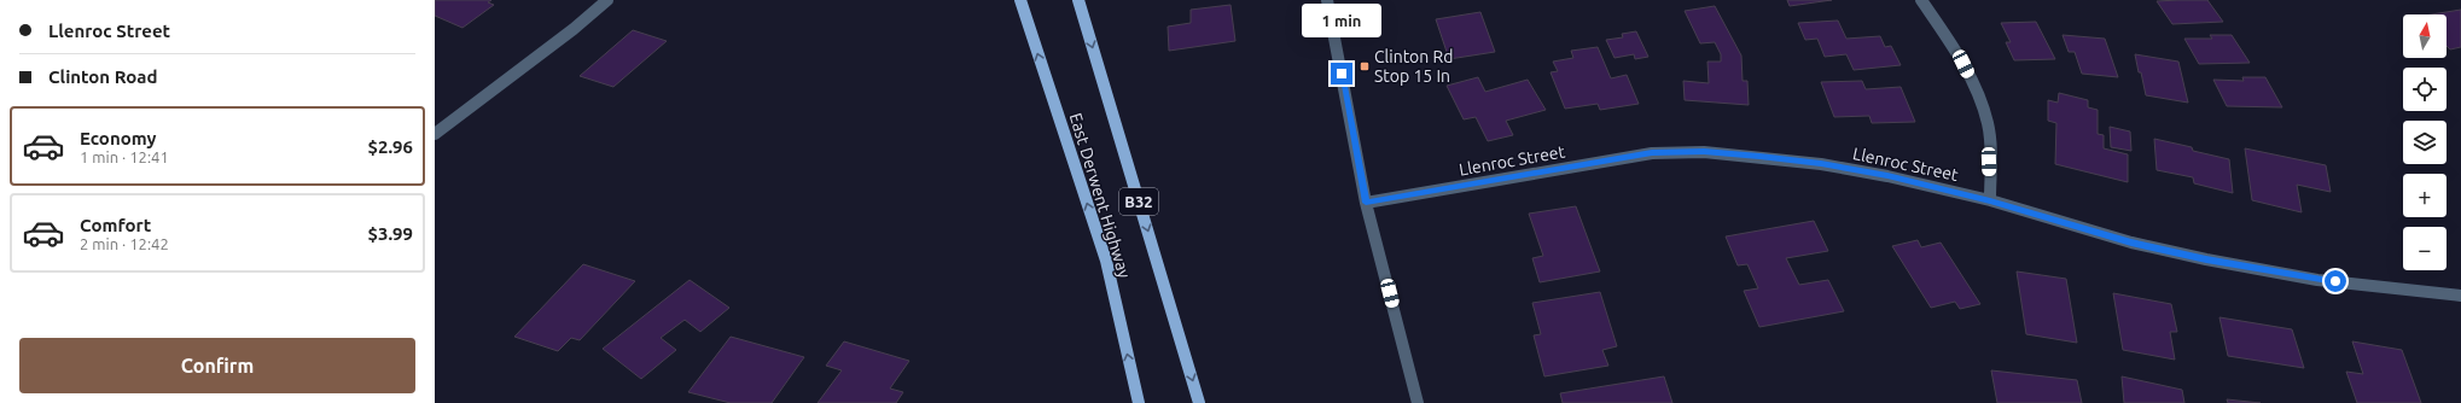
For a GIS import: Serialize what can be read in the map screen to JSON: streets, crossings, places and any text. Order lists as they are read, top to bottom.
{
  "streets": {
    "main road": ["East Derwent Highway", "B32"],
    "street": ["Llenroc Street"]
  },
  "places": {
    "transit": ["Clinton Rd Stop 15 In"]
  },
  "north": "top",
  "page": {
    "banner": ["Llenroc Street", "Clinton Road"],
    "bubble": "1 min",
    "map_buttons": ["+", "−"],
    "list": [
      {
        "name": "Economy",
        "note": "1 min · 12:41",
        "value": "$2.96"
      },
      {
        "name": "Comfort",
        "note": "2 min · 12:42",
        "value": "$3.99"
      }
    ],
    "buttons": "Confirm"
  }
}
